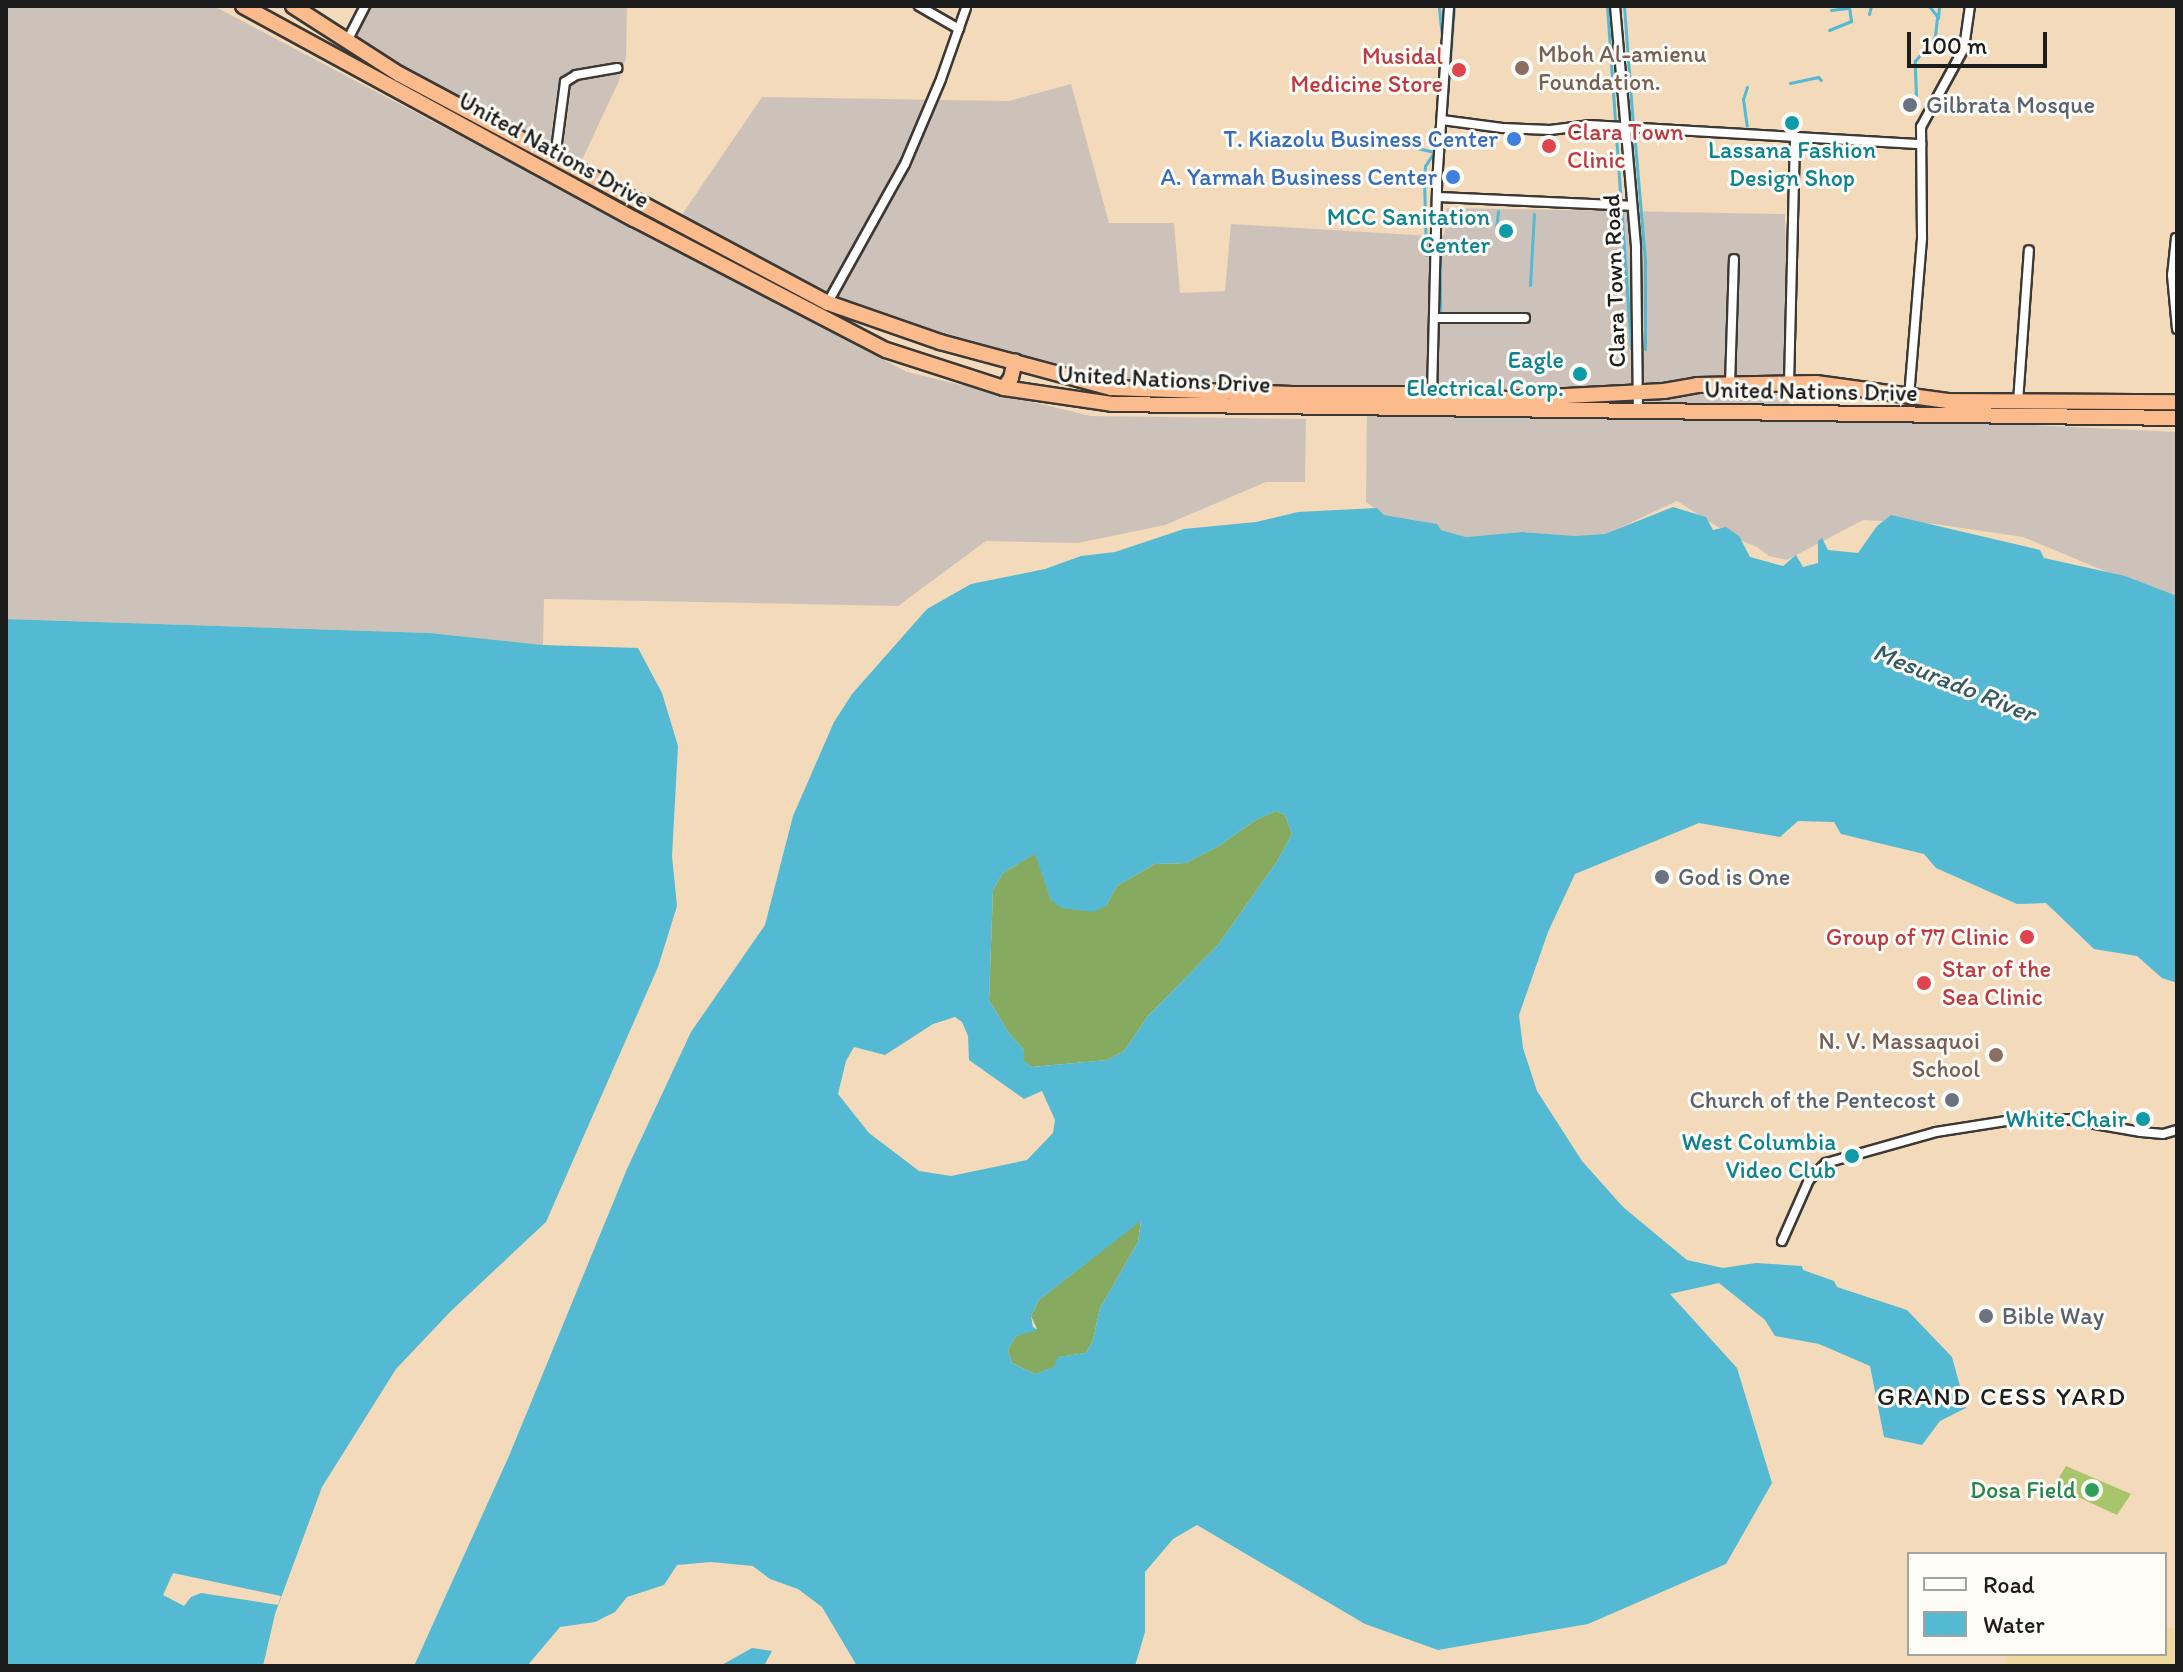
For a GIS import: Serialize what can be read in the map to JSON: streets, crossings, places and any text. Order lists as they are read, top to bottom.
{
  "streets": {
    "highway": ["United Nations Drive"],
    "street": ["Clara Town Road"]
  },
  "crossings": [
    ["United Nations Drive", "Clara Town Road"]
  ],
  "districts": ["GRAND CESS YARD"],
  "water": ["Mesurado River"],
  "places": [
    "Mboh Al-amienu Foundation.",
    "Musidal Medicine Store",
    "Gilbrata Mosque",
    "Lassana Fashion Design Shop",
    "T. Kiazolu Business Center",
    "Clara Town Clinic",
    "A. Yarmah Business Center",
    "MCC Sanitation Center",
    "Eagle Electrical Corp.",
    "God is One",
    "Group of 77 Clinic",
    "Star of the Sea Clinic",
    "N. V. Massaquoi School",
    "Church of the Pentecost",
    "White Chair",
    "West Columbia Video Club",
    "Bible Way",
    "Dosa Field"
  ],
  "legend": ["Road", "Water"],
  "scale_bar": "100 m"
}
